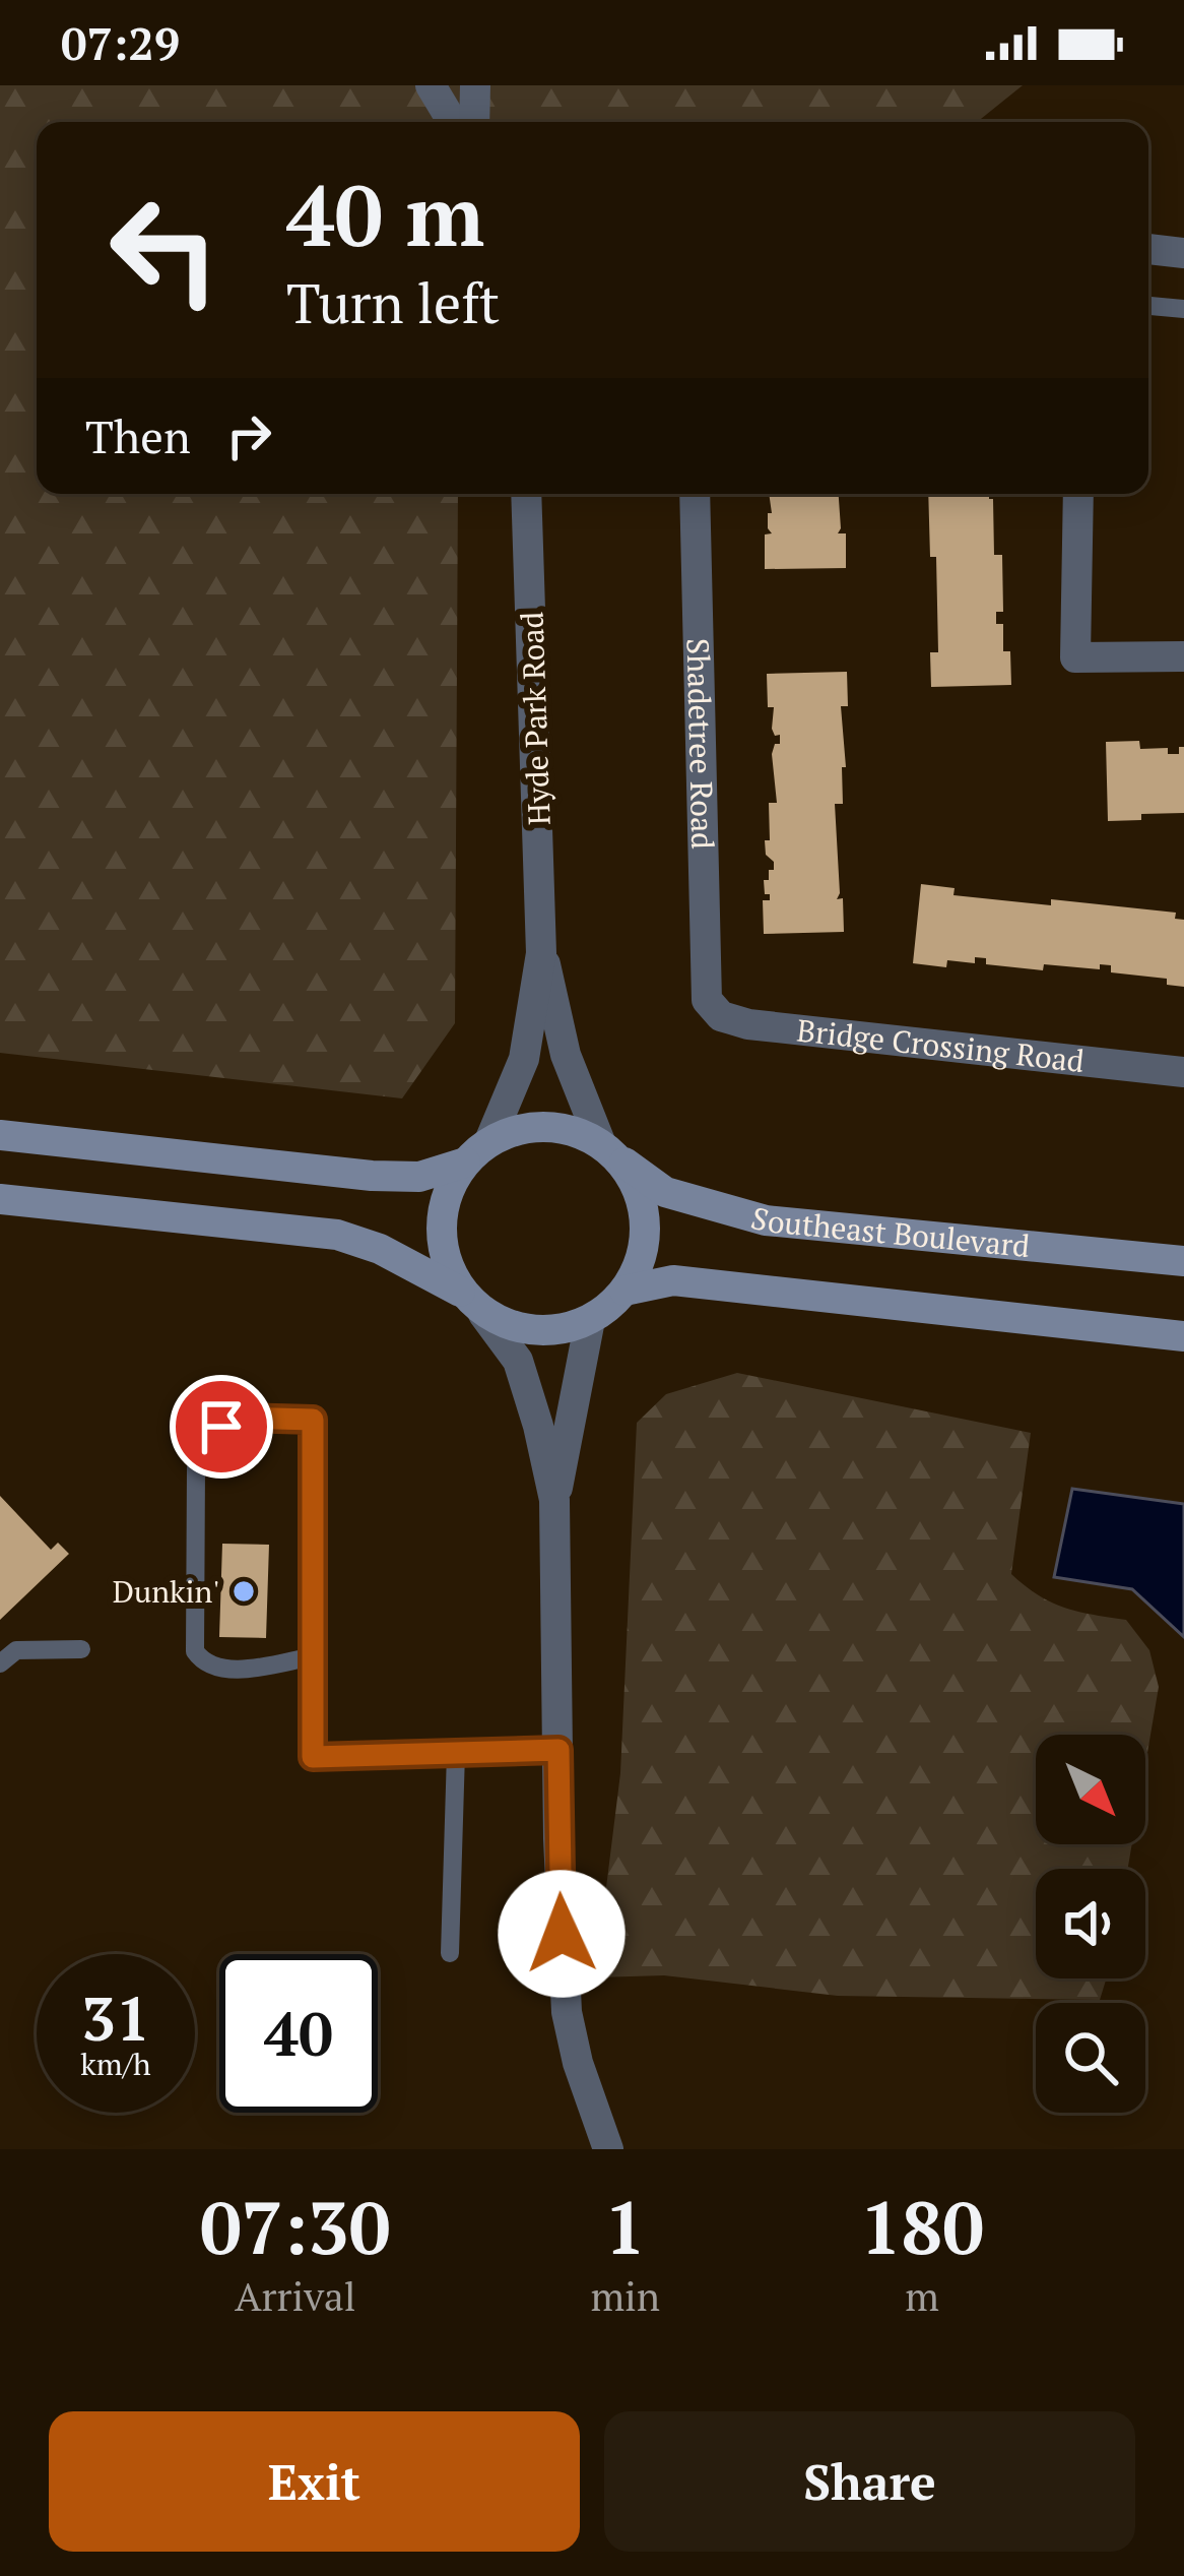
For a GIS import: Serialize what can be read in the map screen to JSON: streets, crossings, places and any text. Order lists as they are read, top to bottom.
{
  "streets": {
    "main road": ["Southeast Boulevard"],
    "street": ["Hyde Park Road", "Shadetree Road", "Bridge Crossing Road"]
  },
  "crossings": [
    ["Hyde Park Road", "Southeast Boulevard"],
    ["Shadetree Road", "Bridge Crossing Road"]
  ],
  "places": ["Dunkin'"],
  "north": "bottom right",
  "page": {
    "status": "07:29",
    "turn": ["40 m", "Turn left"],
    "then": "Then",
    "speed": "31 km/h",
    "limit": "40",
    "eta": [
      "07:30",
      "Arrival",
      "1",
      "min",
      "180",
      "m"
    ],
    "buttons": ["Exit", "Share"]
  }
}
